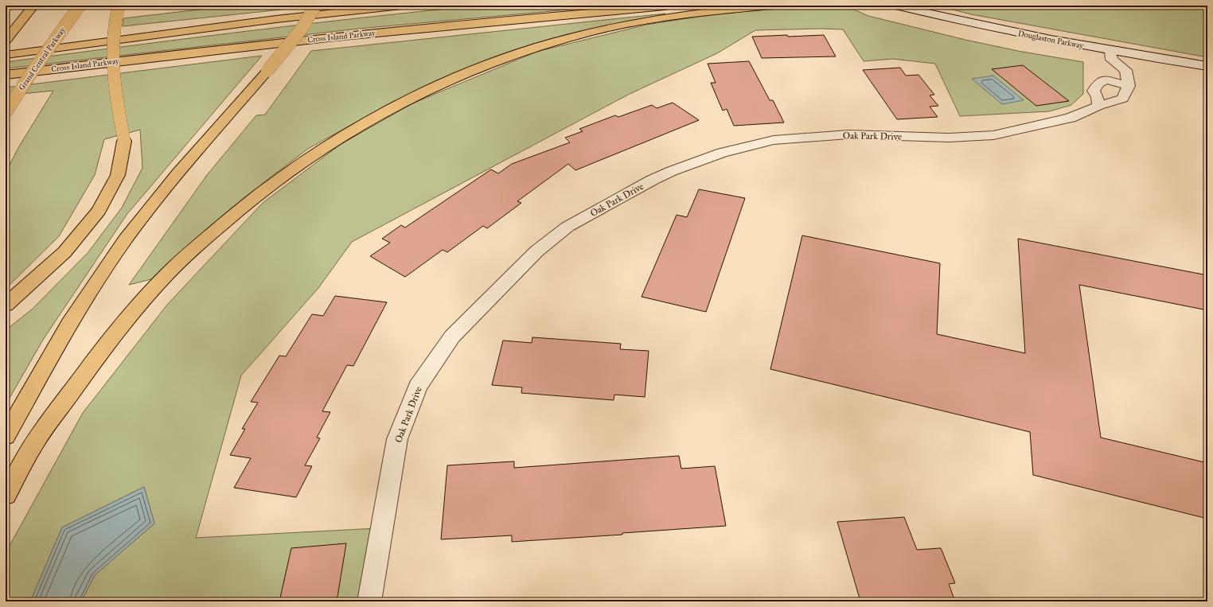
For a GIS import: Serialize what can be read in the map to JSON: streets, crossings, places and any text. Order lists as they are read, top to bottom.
{
  "streets": {
    "highway": ["Cross Island Parkway", "Grand Central Parkway"],
    "street": ["Douglaston Parkway", "Oak Park Drive"]
  }
}
